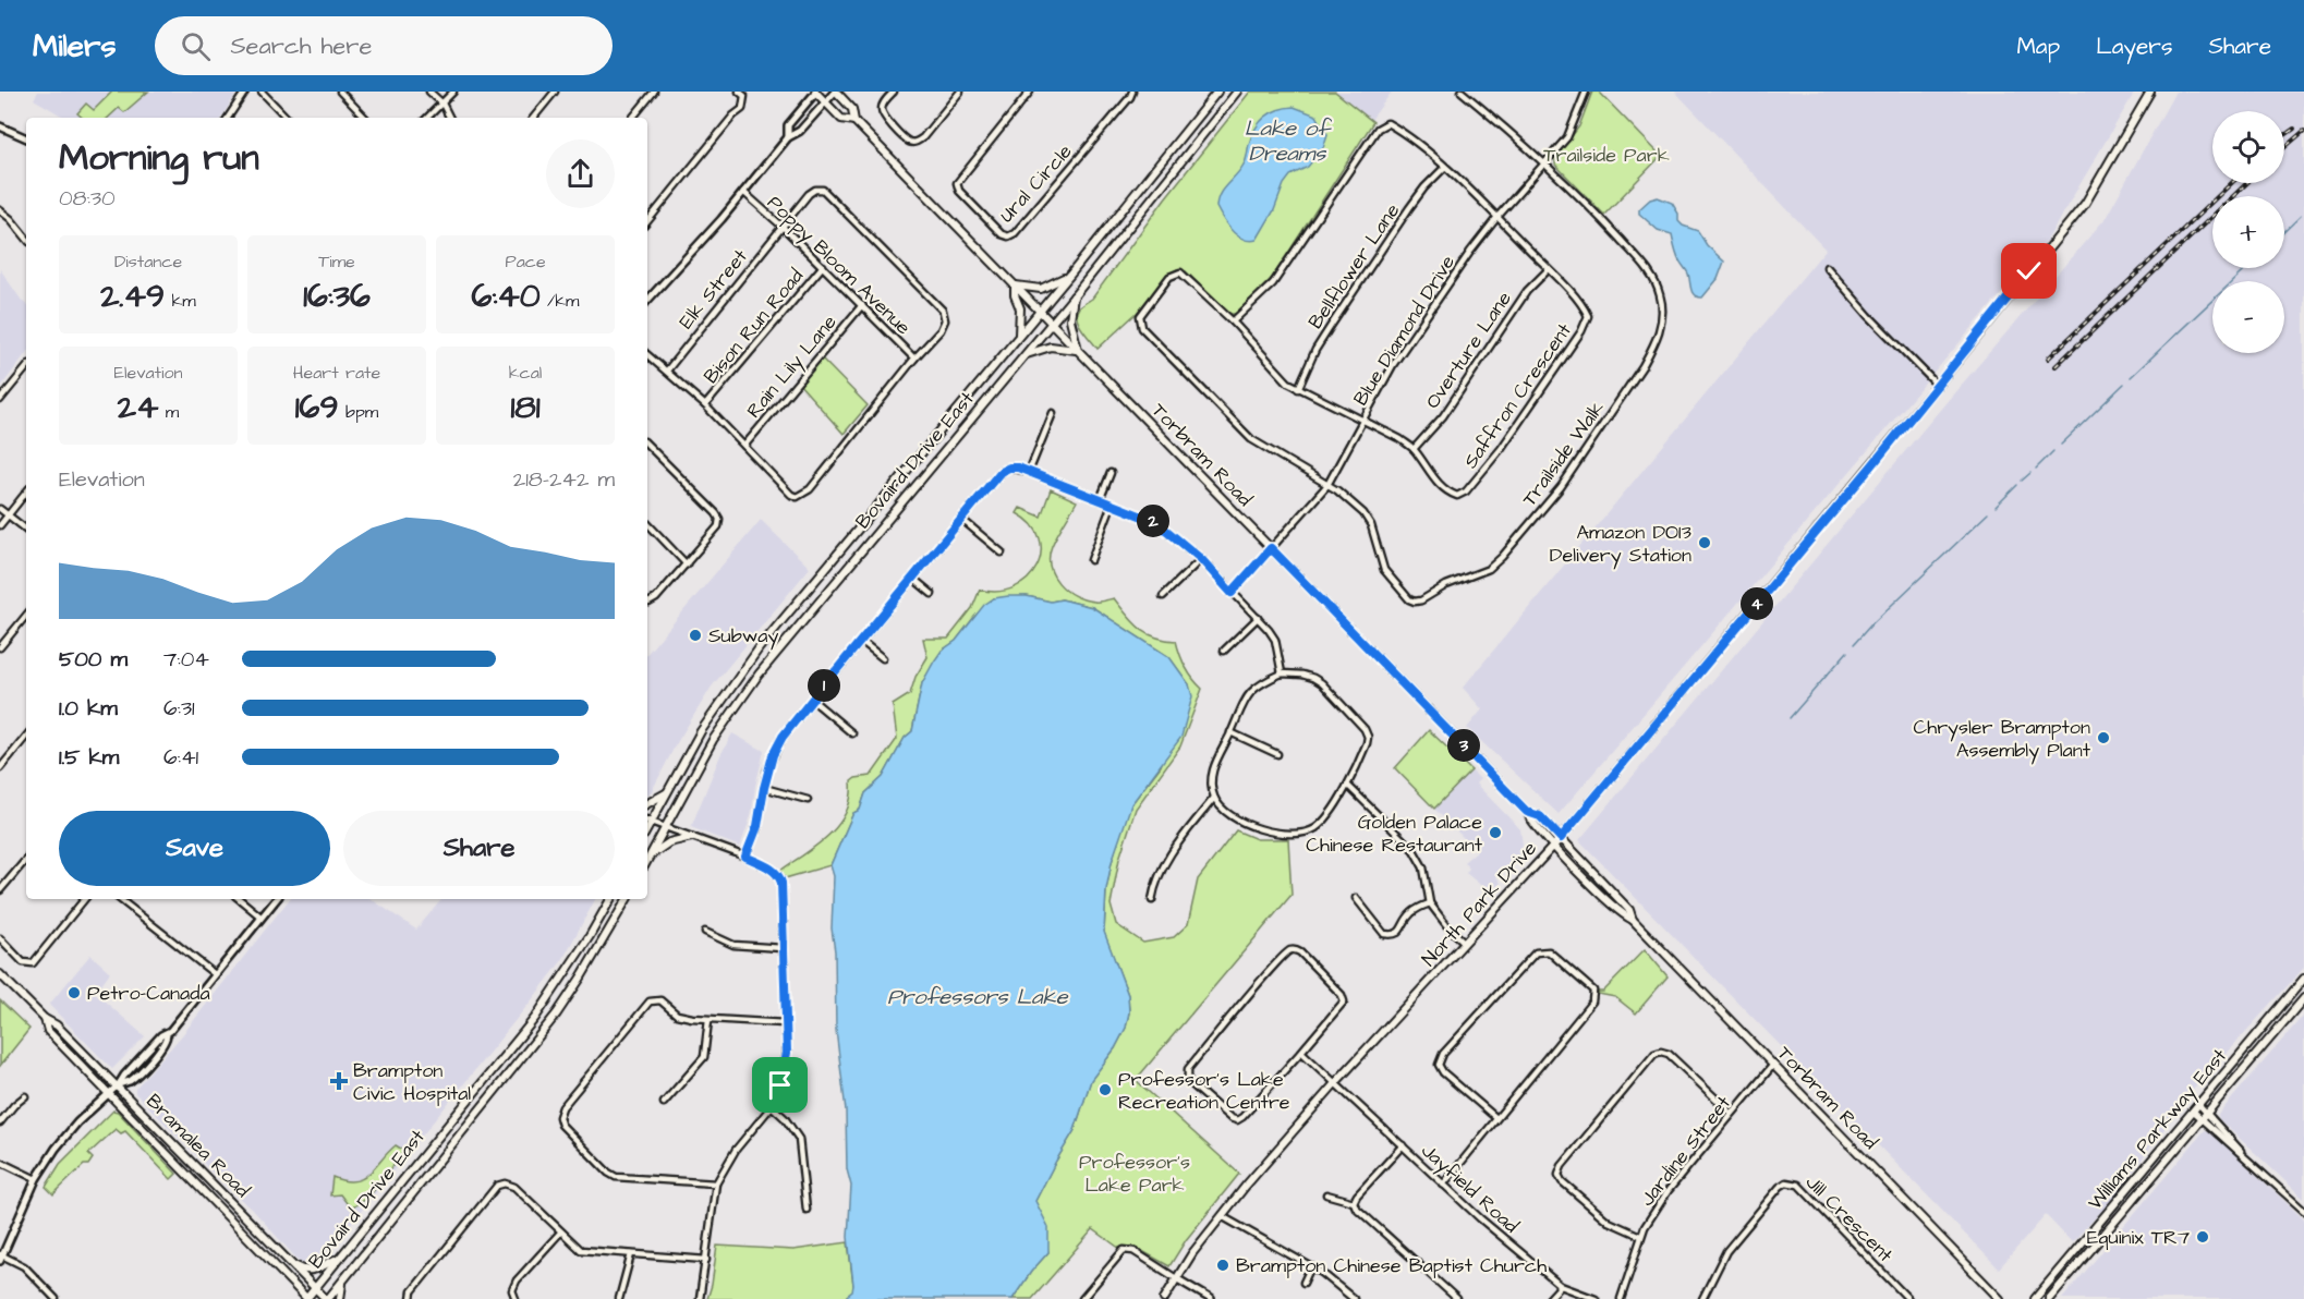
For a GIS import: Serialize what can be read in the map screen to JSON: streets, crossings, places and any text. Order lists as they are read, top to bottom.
{
  "streets": {
    "main road": [
      "Torbram Road",
      "Bovaird Drive East",
      "North Park Drive",
      "Williams Parkway East",
      "Bramalea Road"
    ],
    "street": [
      "Ural Circle",
      "Poppy Bloom Avenue",
      "Bellflower Lane",
      "Elk Street",
      "Bison Run Road",
      "Blue Diamond Drive",
      "Overture Lane",
      "Rain Lily Lane",
      "Saffron Crescent",
      "Trailside Walk",
      "Jardine Street",
      "Jayfield Road",
      "Jill Crescent"
    ]
  },
  "crossings": [
    ["Poppy Bloom Avenue", "Elk Street"],
    ["Poppy Bloom Avenue", "Bison Run Road"],
    ["Poppy Bloom Avenue", "Rain Lily Lane"],
    ["Bellflower Lane", "Saffron Crescent"],
    ["Blue Diamond Drive", "Saffron Crescent"],
    ["Blue Diamond Drive", "Trailside Walk"],
    ["Blue Diamond Drive", "Torbram Road"],
    ["Overture Lane", "Saffron Crescent"],
    ["Saffron Crescent", "Trailside Walk"],
    ["Torbram Road", "Bovaird Drive East"],
    ["Torbram Road", "North Park Drive"],
    ["Torbram Road", "Jardine Street"],
    ["Bovaird Drive East", "Bramalea Road"],
    ["North Park Drive", "Jayfield Road"]
  ],
  "water": ["Lake of Dreams", "Professors Lake"],
  "parks": ["Trailside Park", "Professor's Lake Park"],
  "places": {
    "other": [
      "Amazon DOI3 Delivery Station",
      "Subway",
      "Chrysler Brampton Assembly Plant",
      "Golden Palace Chinese Restaurant",
      "Petro-Canada",
      "Professor's Lake Recreation Centre",
      "Equinix TR7",
      "Brampton Chinese Baptist Church"
    ],
    "health": ["Brampton Civic Hospital"]
  },
  "page": {
    "header": "Milers",
    "search": "Search here",
    "nav": ["Map", "Layers", "Share"],
    "map_buttons": ["+", "−"],
    "heading": ["Morning run", "08:30"],
    "stats": [
      ["Distance", "2.49 km"],
      ["Time", "16:36"],
      ["Pace", "6:40 /km"],
      ["Elevation", "24 m"],
      ["Heart rate", "169 bpm"],
      ["kcal", "181"]
    ],
    "chart": ["Elevation", "218–242 m"],
    "pins": [
      "2",
      "4",
      "1",
      "3"
    ],
    "list": [
      {
        "name": "500 m",
        "note": "7:04"
      },
      {
        "name": "1.0 km",
        "note": "6:31"
      },
      {
        "name": "1.5 km",
        "note": "6:41"
      }
    ],
    "buttons": ["Save", "Share"]
  }
}
